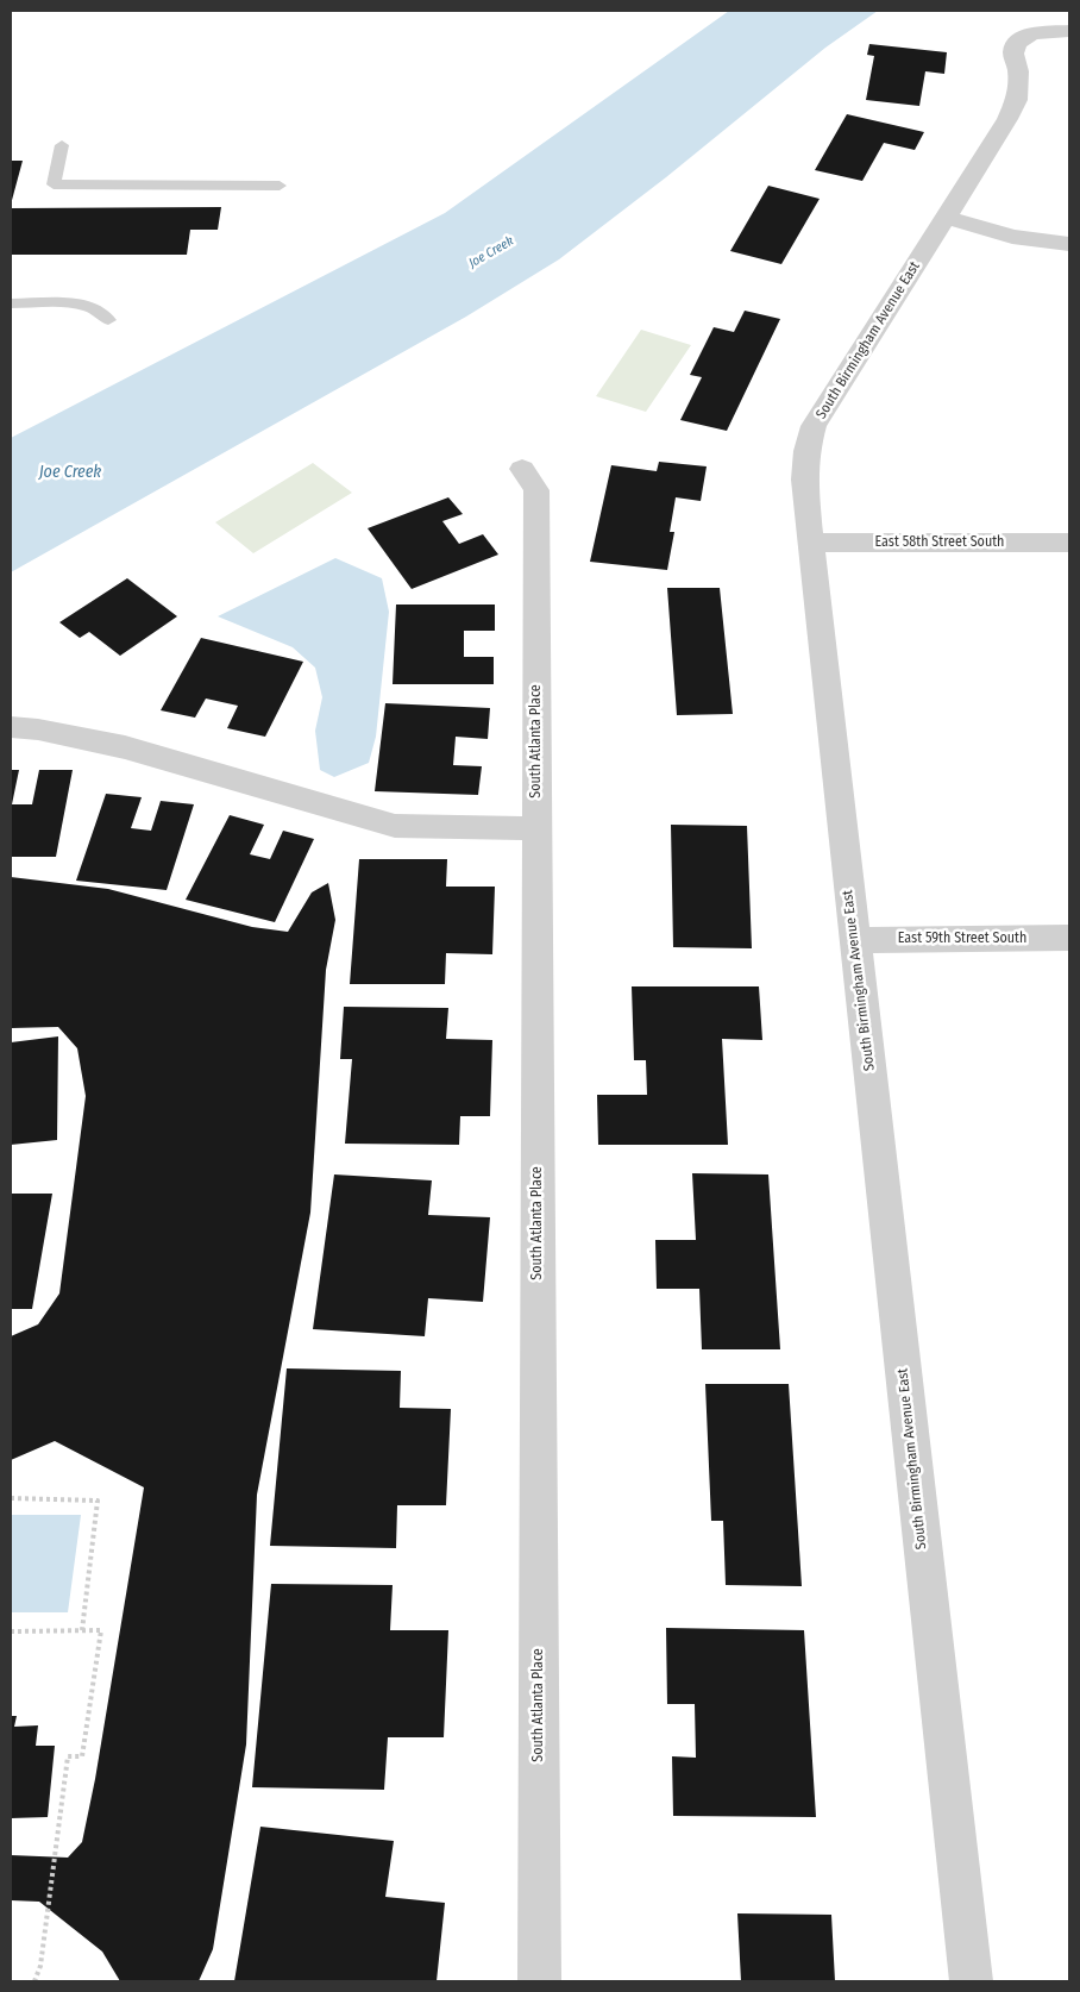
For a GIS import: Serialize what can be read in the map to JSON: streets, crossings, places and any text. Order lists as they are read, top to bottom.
{
  "streets": {
    "street": [
      "South Birmingham Avenue East",
      "East 58th Street South",
      "South Atlanta Place",
      "East 59th Street South"
    ]
  },
  "crossings": [
    ["South Birmingham Avenue East", "East 58th Street South"],
    ["South Birmingham Avenue East", "East 59th Street South"]
  ],
  "water": ["Joe Creek"]
}
